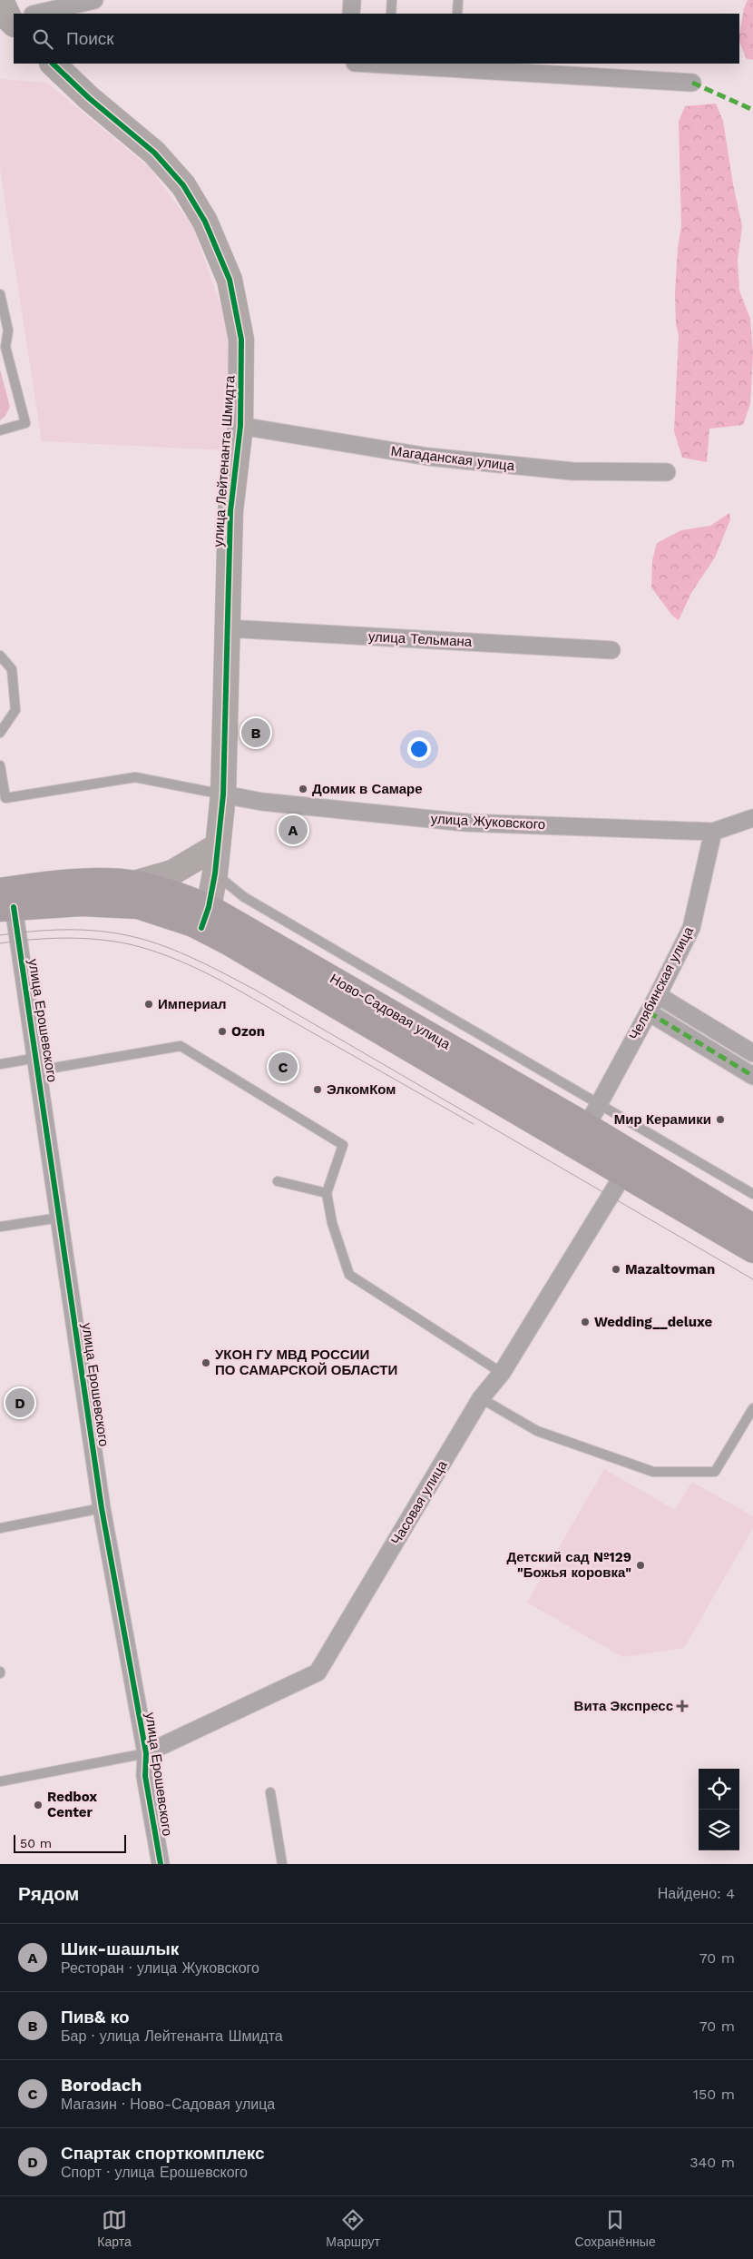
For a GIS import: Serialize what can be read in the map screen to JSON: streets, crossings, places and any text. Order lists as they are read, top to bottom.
{
  "streets": {
    "main road": ["Ново-Садовая улица"],
    "street": [
      "Магаданская улица",
      "улица Лейтенанта Шмидта",
      "улица Тельмана",
      "улица Жуковского",
      "Челябинская улица",
      "улица Ерошевского",
      "Часовая улица"
    ]
  },
  "crossings": [
    ["Магаданская улица", "улица Лейтенанта Шмидта"],
    ["улица Лейтенанта Шмидта", "улица Тельмана"],
    ["улица Лейтенанта Шмидта", "улица Жуковского"],
    ["улица Лейтенанта Шмидта", "Ново-Садовая улица"],
    ["улица Жуковского", "Челябинская улица"],
    ["Челябинская улица", "Ново-Садовая улица"],
    ["Ново-Садовая улица", "улица Ерошевского"],
    ["Ново-Садовая улица", "Часовая улица"],
    ["улица Ерошевского", "Часовая улица"]
  ],
  "places": {
    "other": [
      "Домик в Самаре",
      "Империал",
      "Ozon",
      "ЭлкомКом",
      "Мир Керамики",
      "Mazaltovman",
      "Wedding__deluxe",
      "УКОН ГУ МВД РОССИИ ПО САМАРСКОЙ ОБЛАСТИ",
      "Детский сад №129 \"Божья коровка\"",
      "Redbox Center"
    ],
    "health": ["Вита Экспресс"]
  },
  "scale_bar": "50 m",
  "page": {
    "search": "Поиск",
    "pins": [
      "B",
      "A",
      "C",
      "D"
    ],
    "scale": "50 m",
    "heading": ["Рядом", "Найдено: 4"],
    "list": [
      {
        "mark": "A",
        "name": "Шик-шашлык",
        "note": "Ресторан · улица Жуковского",
        "value": "70 m"
      },
      {
        "mark": "B",
        "name": "Пив& ко",
        "note": "Бар · улица Лейтенанта Шмидта",
        "value": "70 m"
      },
      {
        "mark": "C",
        "name": "Borodach",
        "note": "Магазин · Ново-Садовая улица",
        "value": "150 m"
      },
      {
        "mark": "D",
        "name": "Спартак спорткомплекс",
        "note": "Спорт · улица Ерошевского",
        "value": "340 m"
      }
    ],
    "nav": ["Карта", "Маршрут", "Сохранённые"]
  }
}
